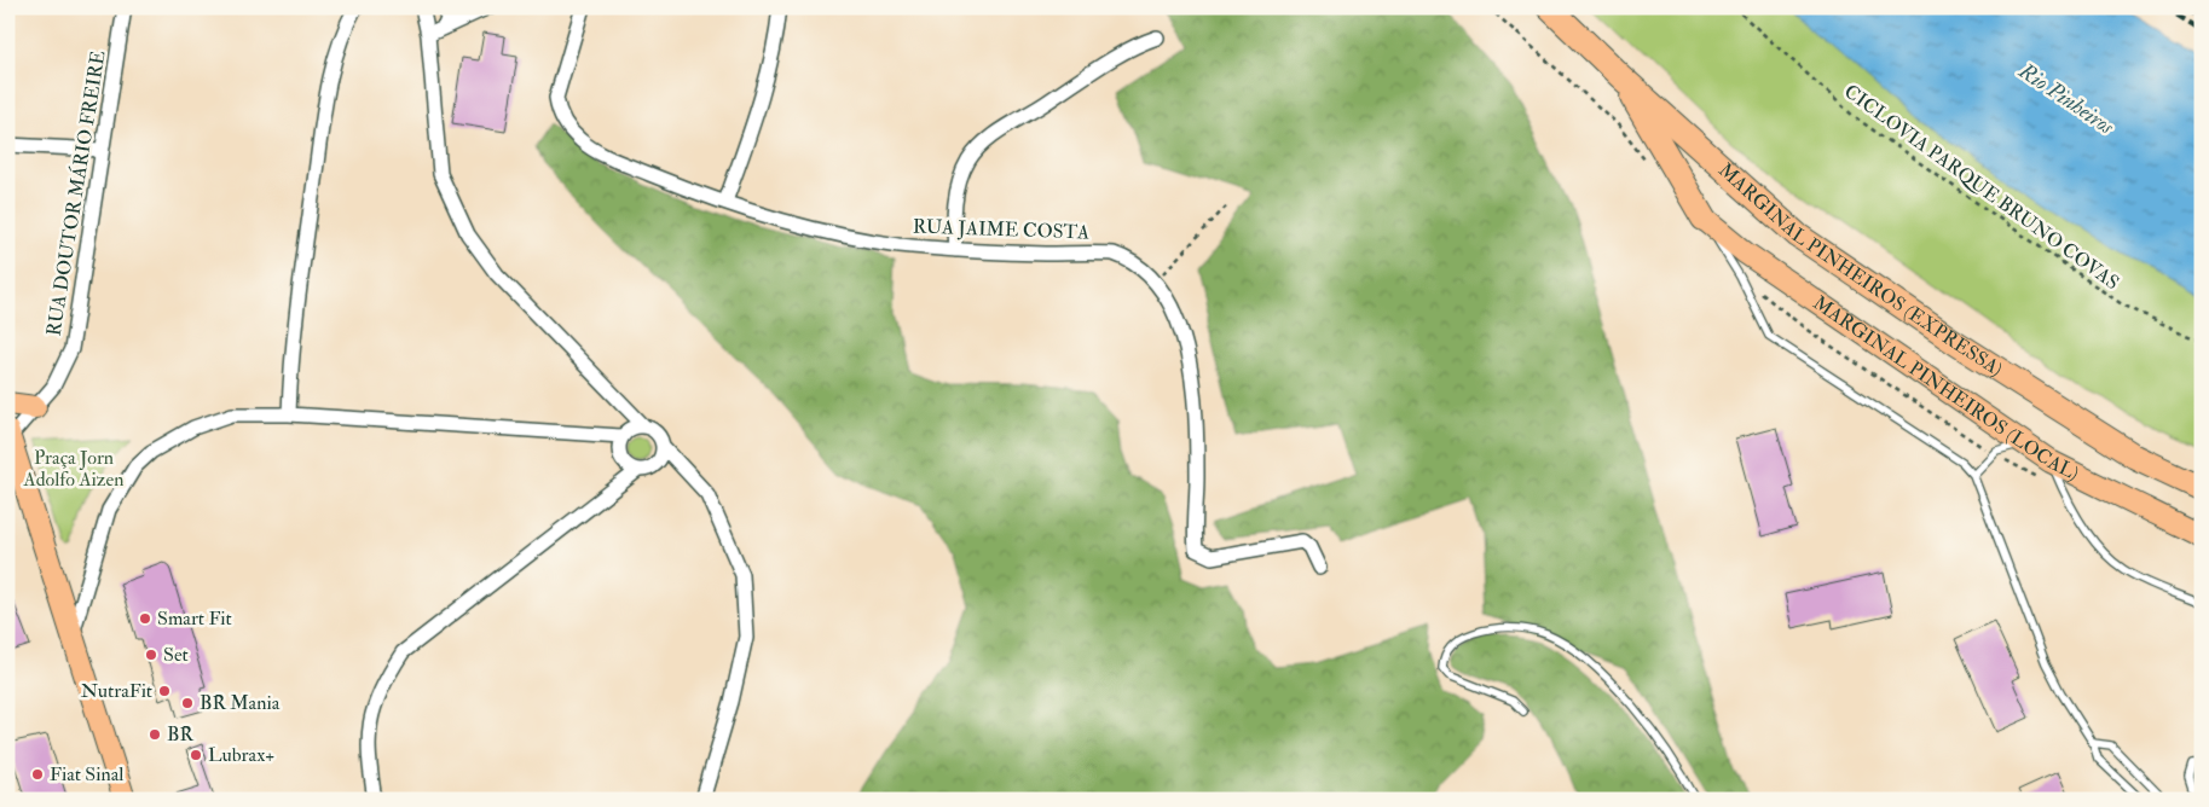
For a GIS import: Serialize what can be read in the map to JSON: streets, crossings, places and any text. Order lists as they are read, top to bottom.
{
  "streets": {
    "highway": ["MARGINAL PINHEIROS (EXPRESSA)"],
    "main road": ["MARGINAL PINHEIROS (LOCAL)"],
    "street": ["RUA DOUTOR MÁRIO FREIRE", "RUA JAIME COSTA"],
    "path": ["CICLOVIA PARQUE BRUNO COVAS"]
  },
  "water": ["Rio Pinheiros"],
  "parks": ["Praça Jorn Adolfo Aizen"],
  "places": [
    "Smart Fit",
    "Set",
    "NutraFit",
    "BR Mania",
    "BR",
    "Lubrax+",
    "Fiat Sinal"
  ]
}
